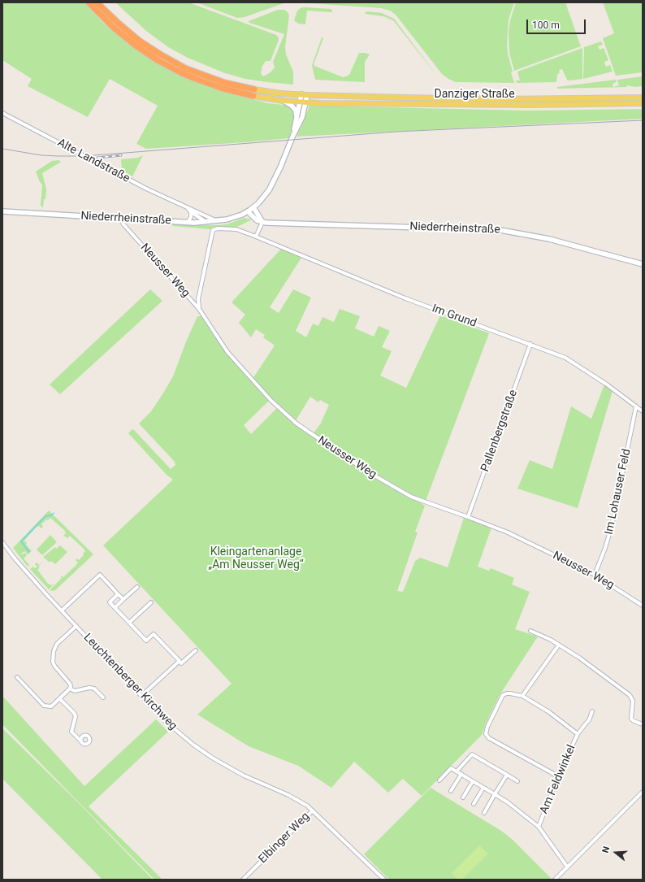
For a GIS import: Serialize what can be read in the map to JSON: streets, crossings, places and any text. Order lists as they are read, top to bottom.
{
  "streets": {
    "highway": ["Danziger Straße"],
    "main road": ["Niederrheinstraße"],
    "street": [
      "Alte Landstraße",
      "Neusser Weg",
      "Im Grund",
      "Pallenbergstraße",
      "Im Lohauser Feld",
      "Leuchtenberger Kirchweg",
      "Am Feldwinkel",
      "Elbinger Weg"
    ]
  },
  "crossings": [
    ["Alte Landstraße", "Niederrheinstraße"],
    ["Niederrheinstraße", "Neusser Weg"],
    ["Neusser Weg", "Pallenbergstraße"],
    ["Neusser Weg", "Im Lohauser Feld"],
    ["Im Grund", "Pallenbergstraße"],
    ["Im Grund", "Im Lohauser Feld"],
    ["Leuchtenberger Kirchweg", "Elbinger Weg"]
  ],
  "parks": ["Kleingartenanlage „Am Neusser Weg“"],
  "scale_bar": "100 m",
  "north": "left"
}
